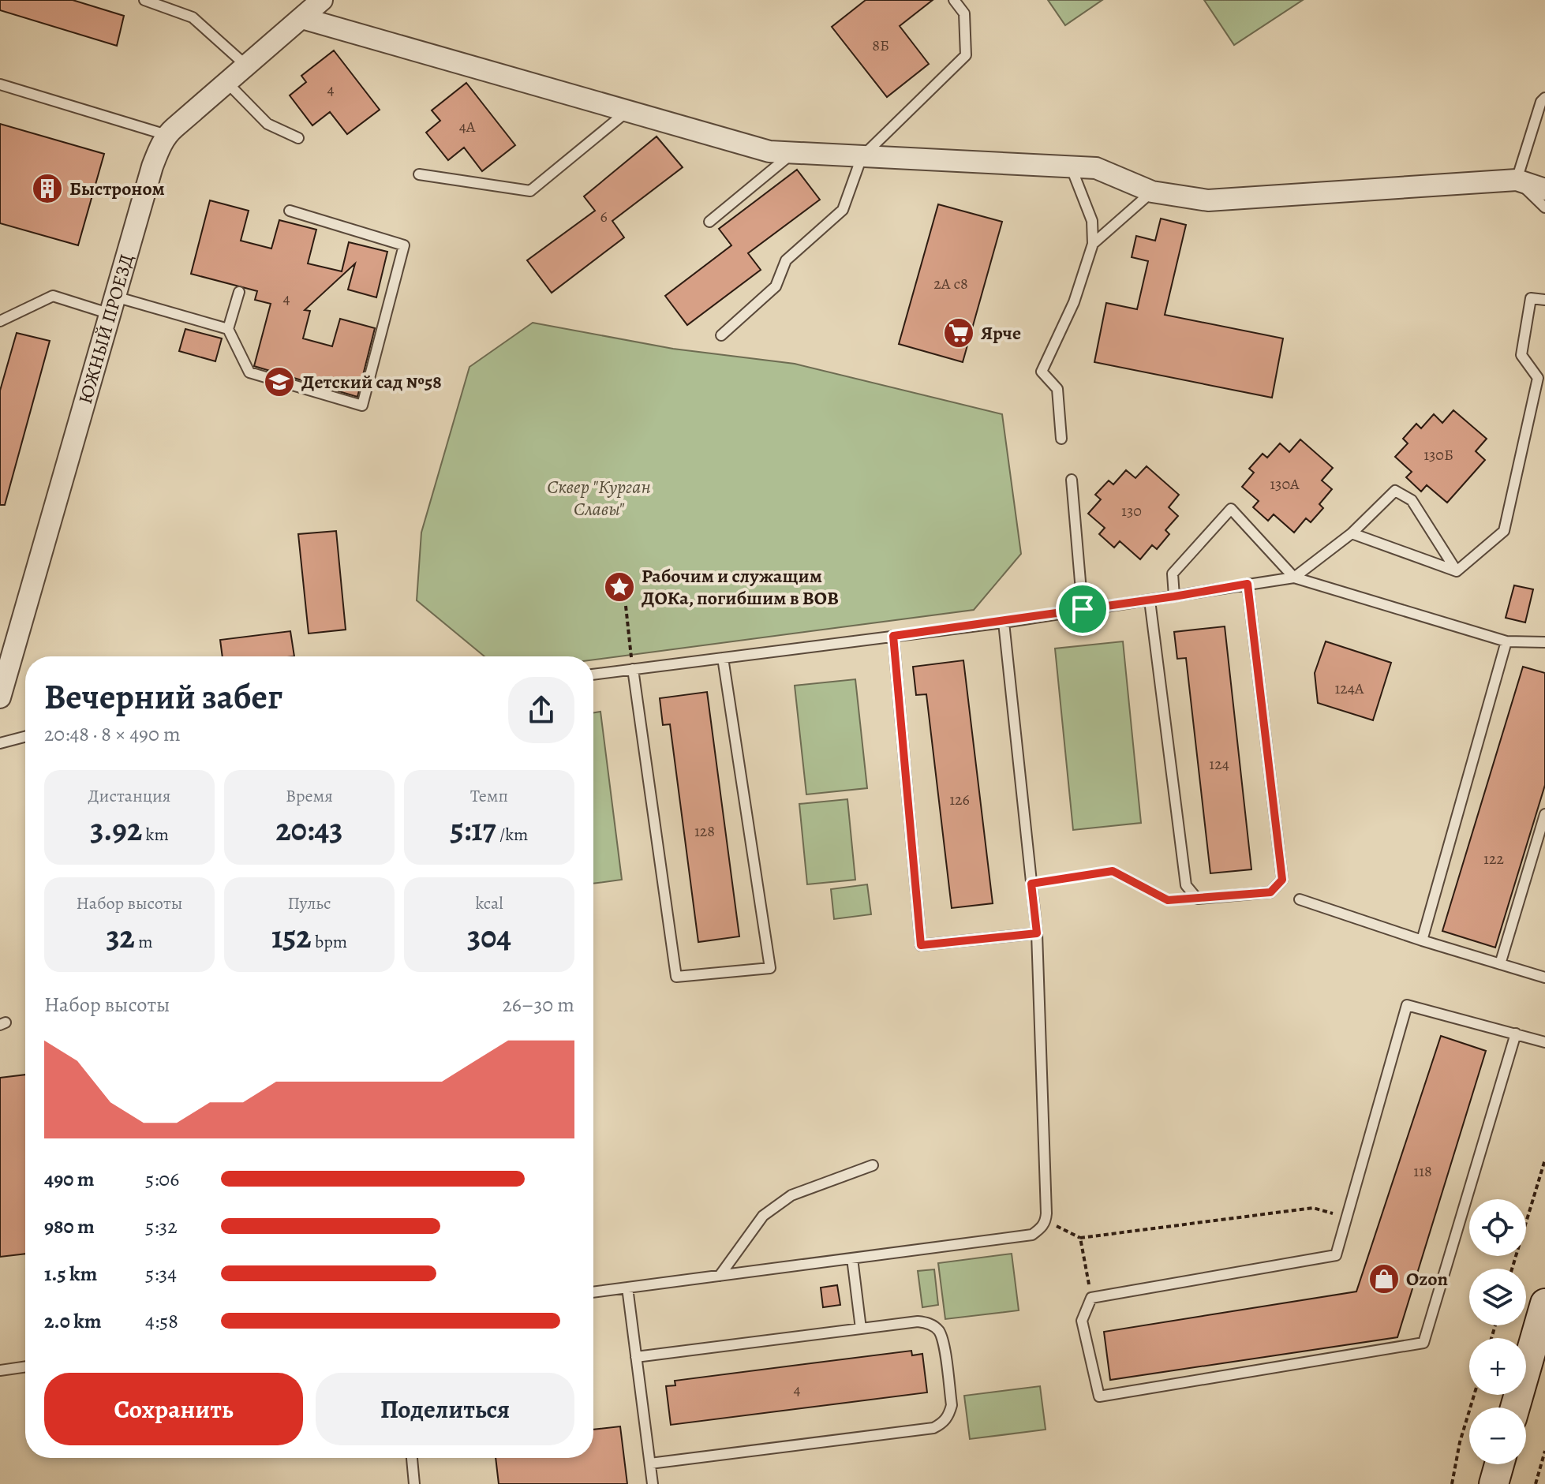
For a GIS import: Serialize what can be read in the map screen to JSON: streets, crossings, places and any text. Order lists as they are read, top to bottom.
{
  "streets": {
    "street": ["ЮЖНЫЙ ПРОЕЗД"]
  },
  "parks": ["Сквер \"Курган Славы\""],
  "places": {
    "building": ["Быстроном"],
    "supermarket": ["Ярче"],
    "school or university": ["Детский сад №58"],
    "place": ["Рабочим и служащим ДОКа, погибшим в ВОВ"],
    "shop": ["Ozon"]
  },
  "house_numbers": [
    "8Б",
    "4",
    "4А",
    "6",
    "2А с8",
    "4",
    "130Б",
    "130А",
    "130",
    "124А",
    "124",
    "126",
    "128",
    "122",
    "118",
    "4"
  ],
  "page": {
    "heading": ["Вечерний забег", "20:48 · 8 × 490 m"],
    "stats": [
      ["Дистанция", "3.92 km"],
      ["Время", "20:43"],
      ["Темп", "5:17 /km"],
      ["Набор высоты", "32 m"],
      ["Пульс", "152 bpm"],
      ["kcal", "304"]
    ],
    "chart": ["Набор высоты", "26–30 m"],
    "list": [
      {
        "name": "490 m",
        "note": "5:06"
      },
      {
        "name": "980 m",
        "note": "5:32"
      },
      {
        "name": "1.5 km",
        "note": "5:34"
      },
      {
        "name": "2.0 km",
        "note": "4:58"
      }
    ],
    "map_buttons": ["+", "−"],
    "buttons": ["Сохранить", "Поделиться"]
  }
}
